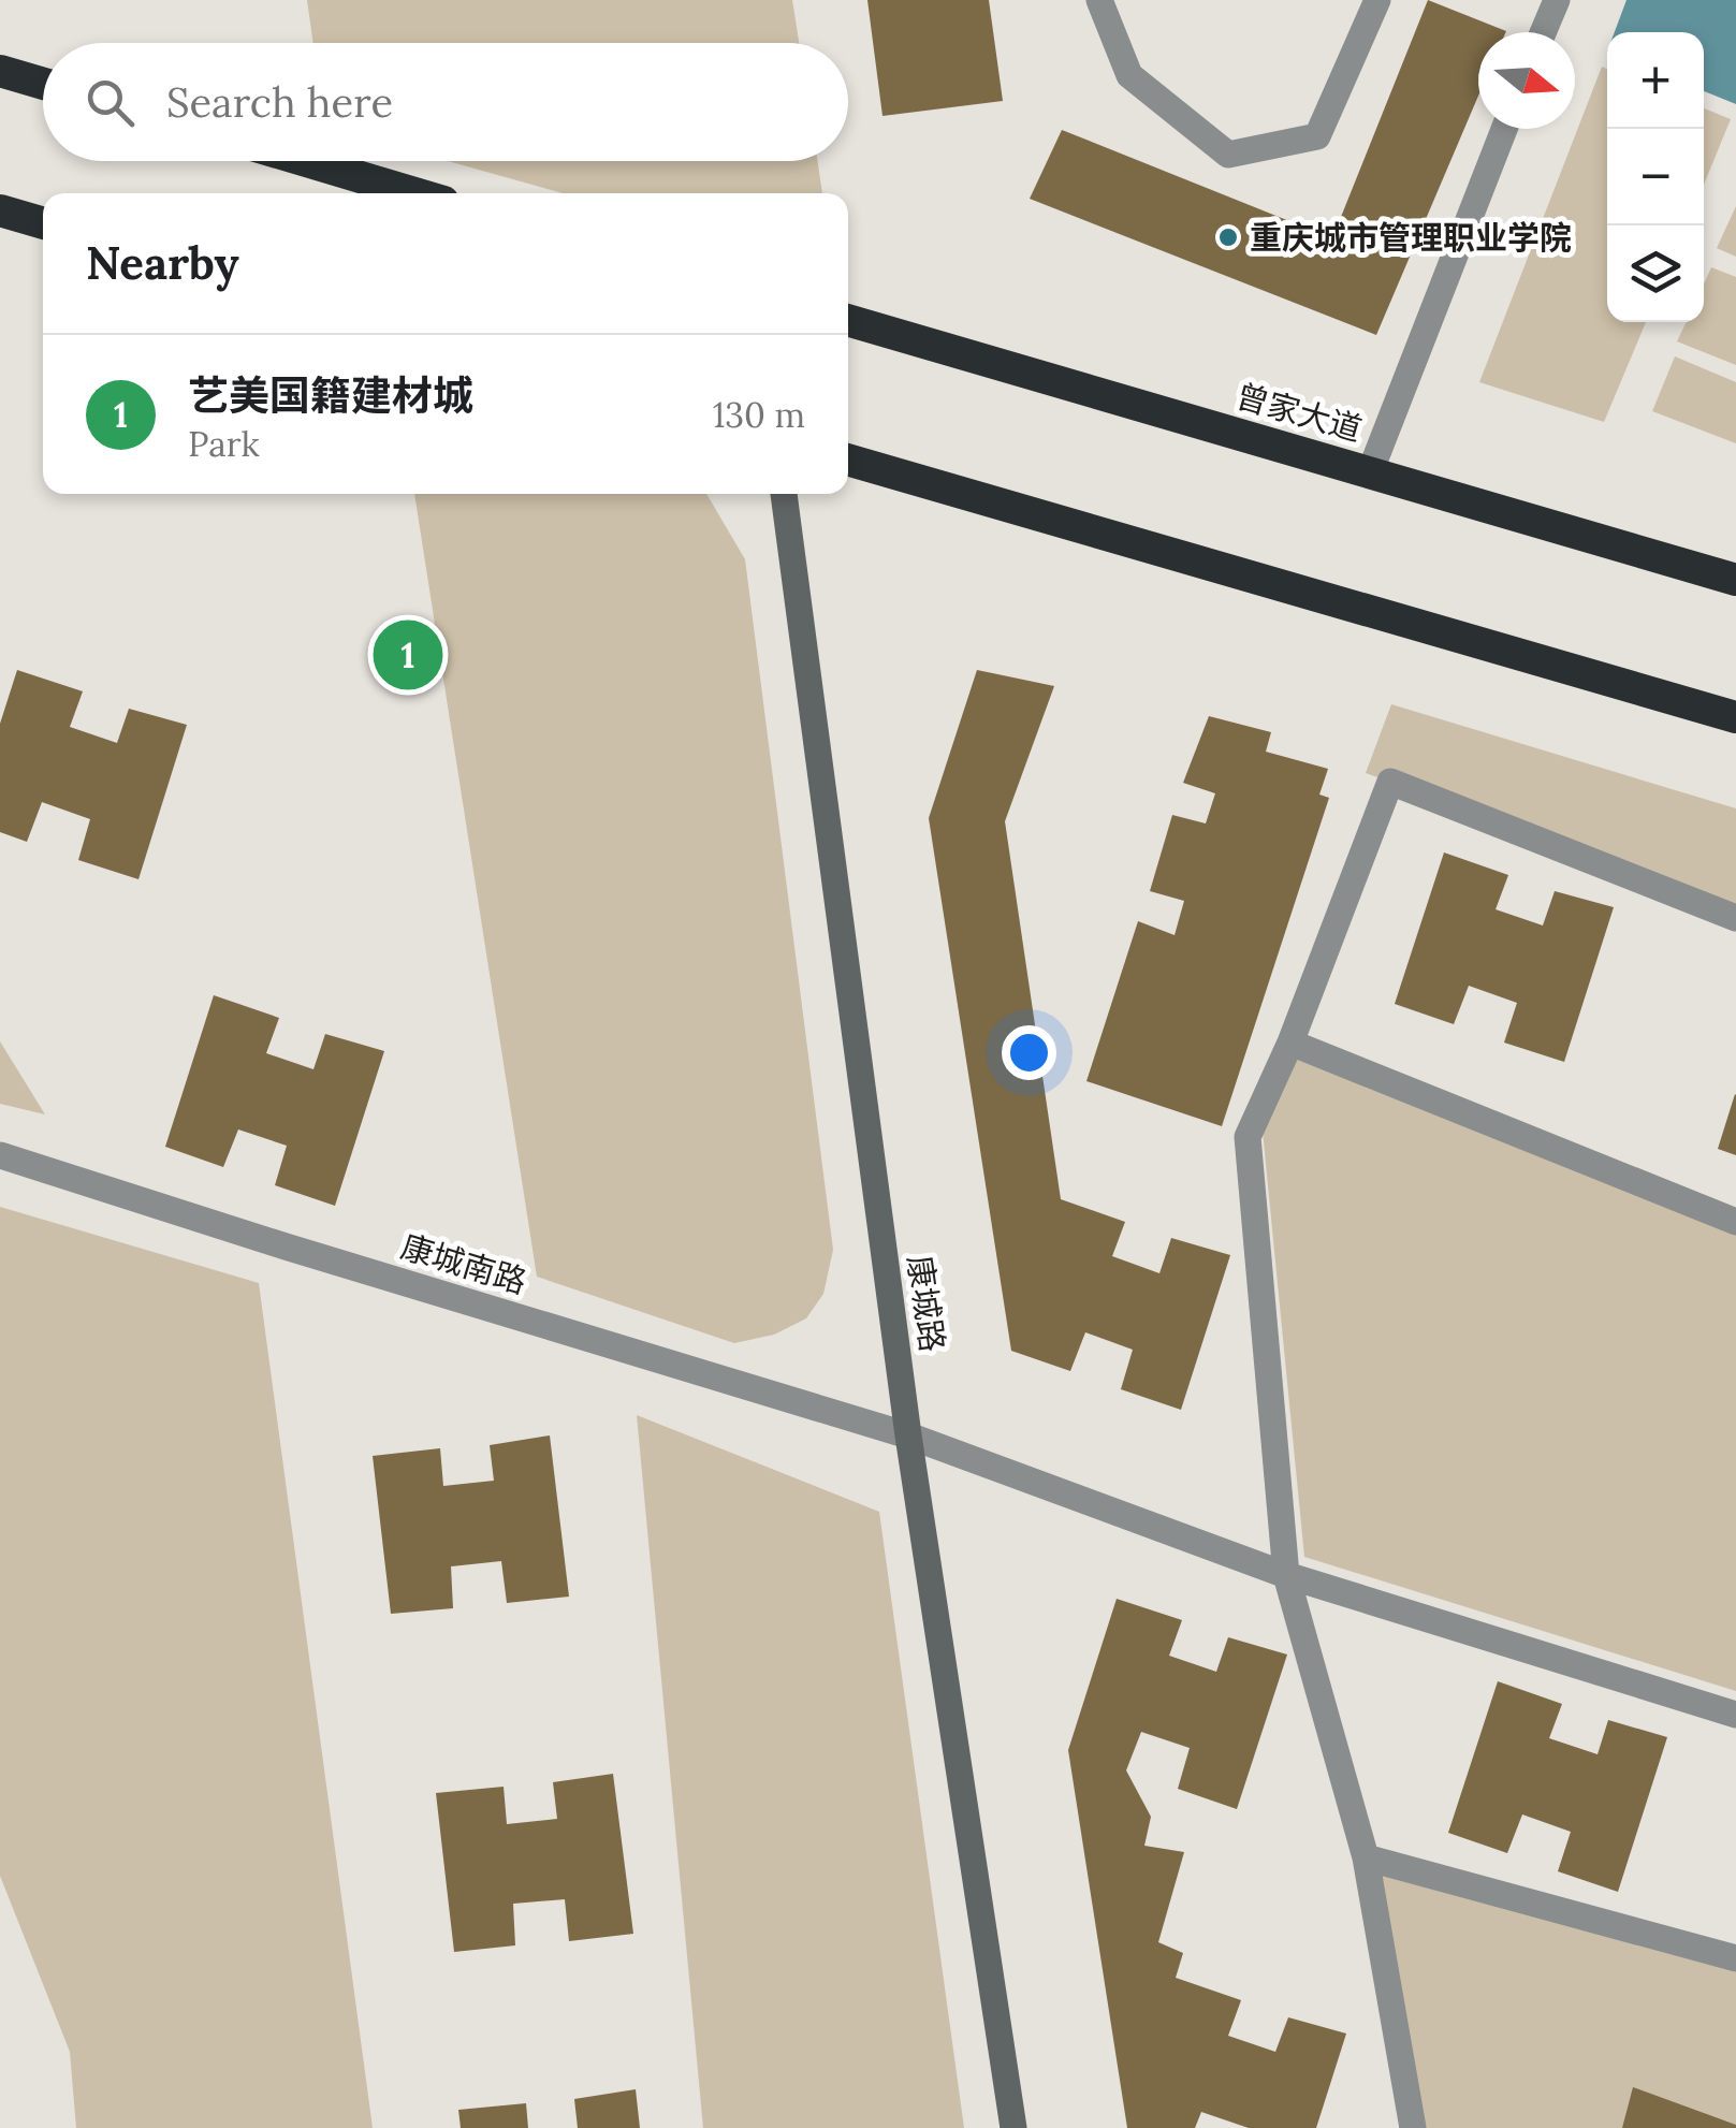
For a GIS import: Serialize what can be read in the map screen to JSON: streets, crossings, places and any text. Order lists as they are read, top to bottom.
{
  "streets": {
    "highway": ["曾家大道"],
    "street": ["康城南路", "康城路"]
  },
  "crossings": [
    ["康城南路", "康城路"]
  ],
  "places": ["重庆城市管理职业学院"],
  "north": "right",
  "page": {
    "map_buttons": ["+", "−"],
    "search": "Search here",
    "heading": "Nearby",
    "list": [
      {
        "mark": "1",
        "name": "艺美国籍建材城",
        "note": "Park",
        "value": "130 m"
      }
    ],
    "pins": "1"
  }
}
